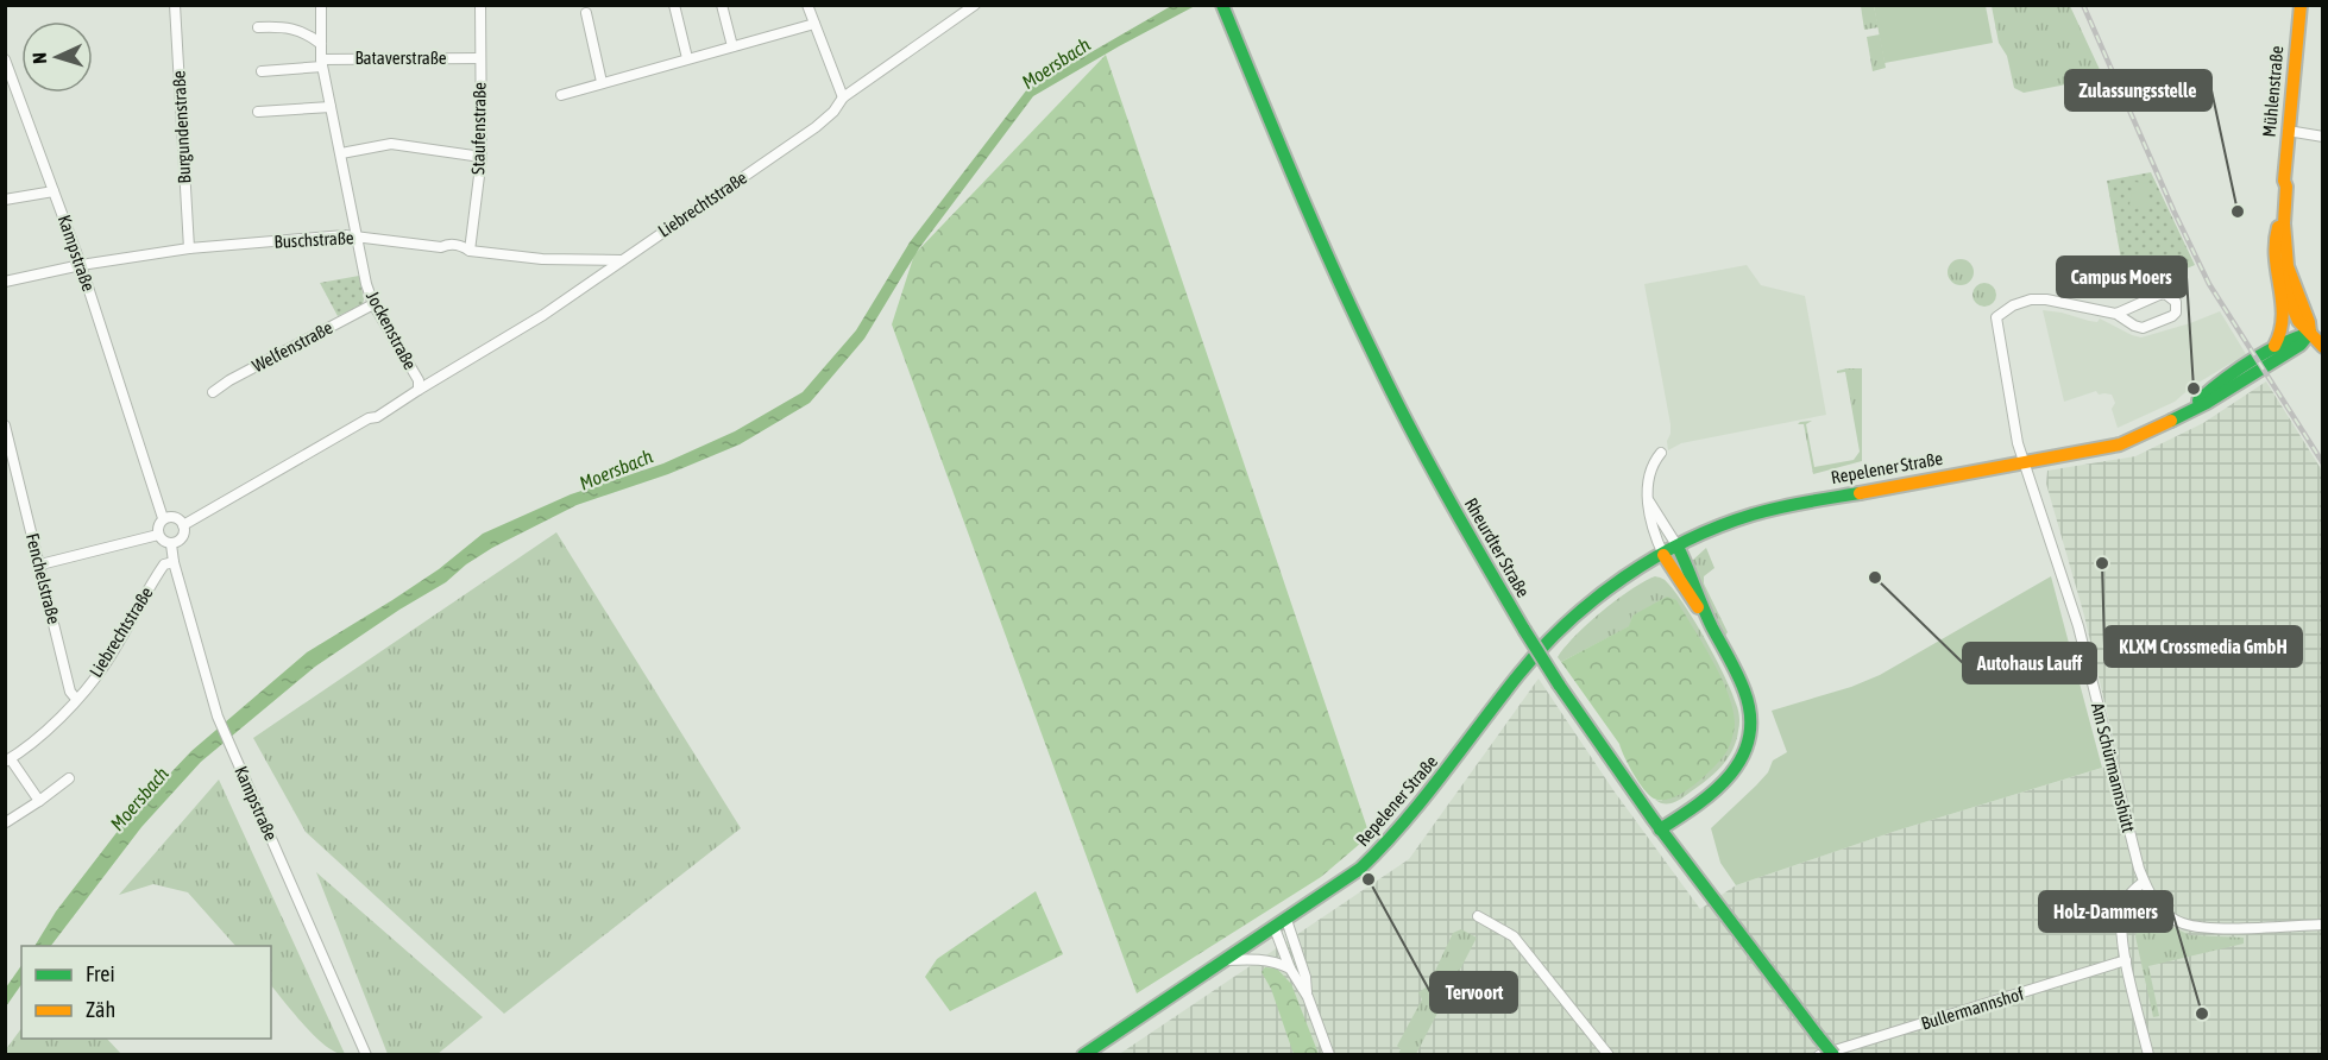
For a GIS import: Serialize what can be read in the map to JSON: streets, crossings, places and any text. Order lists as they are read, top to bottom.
{
  "streets": {
    "main road": ["Mühlenstraße", "Repelener Straße", "Rheurdter Straße"],
    "street": [
      "Bataverstraße",
      "Burgundenstraße",
      "Staufenstraße",
      "Liebrechtstraße",
      "Buschstraße",
      "Kampstraße",
      "Jockenstraße",
      "Welfenstraße",
      "Fenchelstraße",
      "Am Schürmannshütt",
      "Bullermannshof"
    ]
  },
  "crossings": [
    ["Bataverstraße", "Staufenstraße"],
    ["Bataverstraße", "Jockenstraße"],
    ["Mühlenstraße", "Repelener Straße"],
    ["Burgundenstraße", "Buschstraße"],
    ["Staufenstraße", "Buschstraße"],
    ["Liebrechtstraße", "Buschstraße"],
    ["Liebrechtstraße", "Kampstraße"],
    ["Liebrechtstraße", "Jockenstraße"],
    ["Liebrechtstraße", "Fenchelstraße"],
    ["Buschstraße", "Kampstraße"],
    ["Buschstraße", "Jockenstraße"],
    ["Jockenstraße", "Welfenstraße"],
    ["Repelener Straße", "Am Schürmannshütt"]
  ],
  "water": ["Moersbach"],
  "places": [
    "Zulassungsstelle",
    "Campus Moers",
    "KLXM Crossmedia GmbH",
    "Autohaus Lauff",
    "Tervoort",
    "Holz-Dammers"
  ],
  "legend": ["Frei", "Zäh"],
  "north": "left"
}
